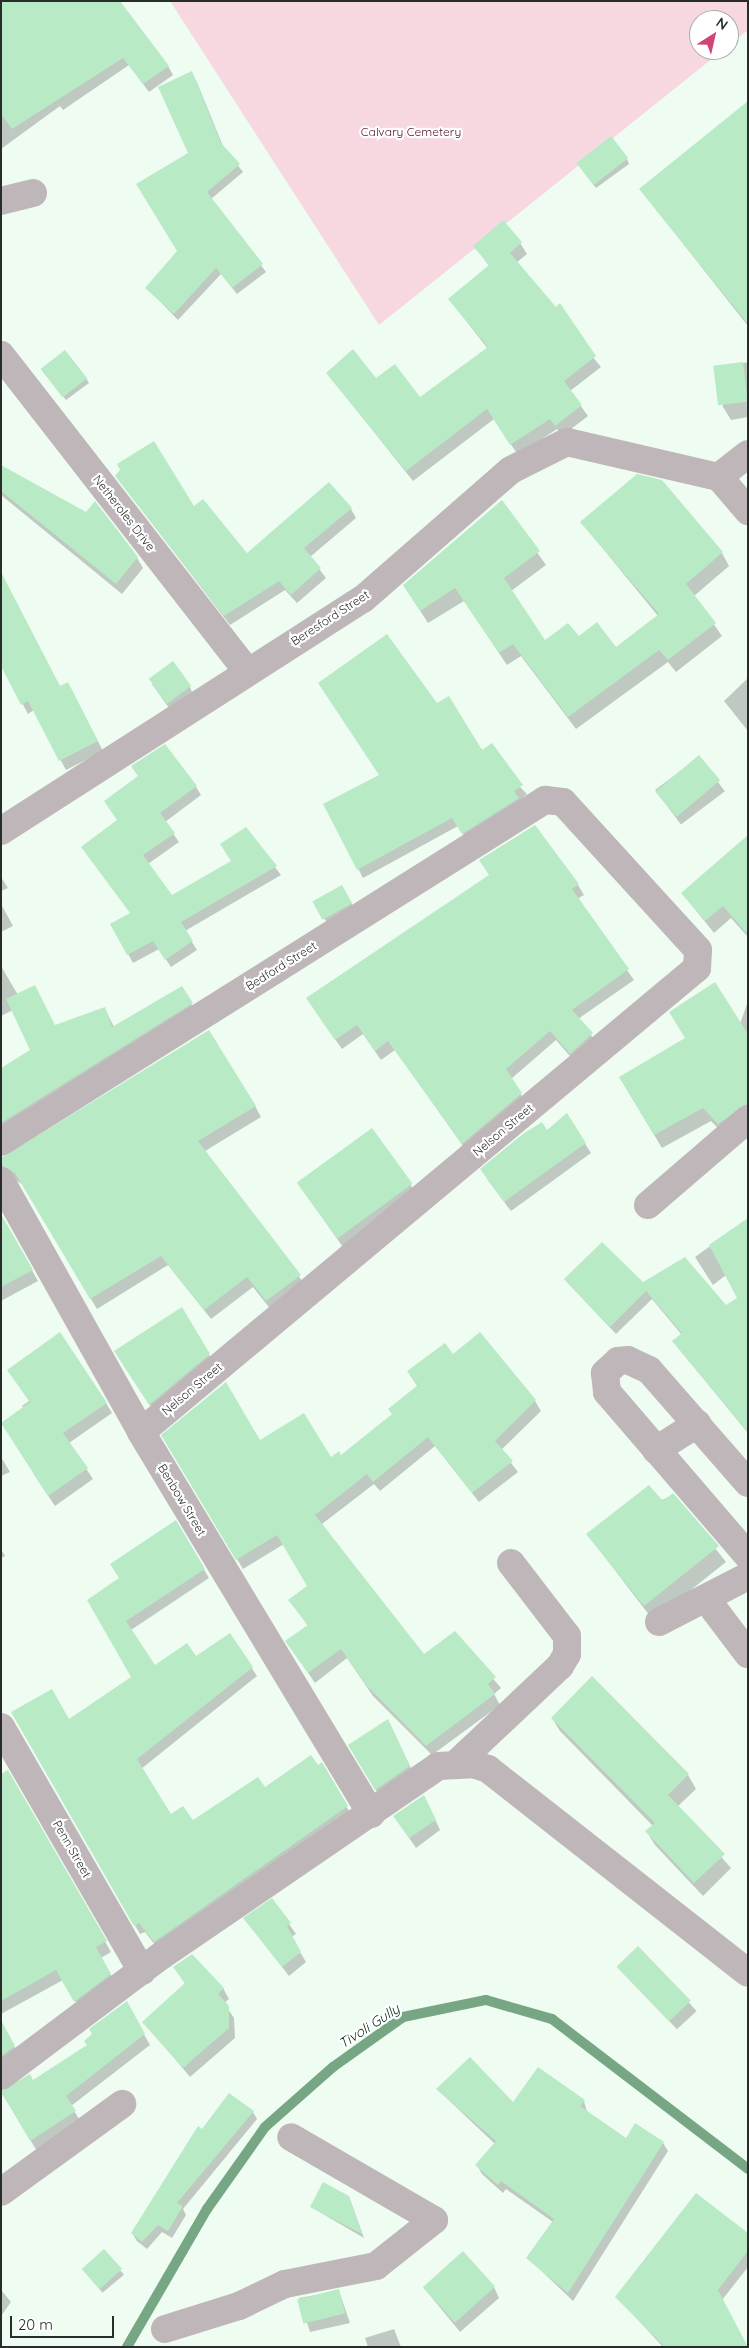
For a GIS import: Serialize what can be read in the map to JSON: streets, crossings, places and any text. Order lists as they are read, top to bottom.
{
  "streets": {
    "street": [
      "Netheroles Drive",
      "Beresford Street",
      "Bedford Street",
      "Nelson Street",
      "Benbow Street",
      "Penn Street"
    ]
  },
  "crossings": [
    ["Netheroles Drive", "Beresford Street"],
    ["Bedford Street", "Nelson Street"],
    ["Nelson Street", "Benbow Street"]
  ],
  "water": ["Tivoli Gully"],
  "parks": ["Calvary Cemetery"],
  "scale_bar": "20 m",
  "north": "top right"
}
